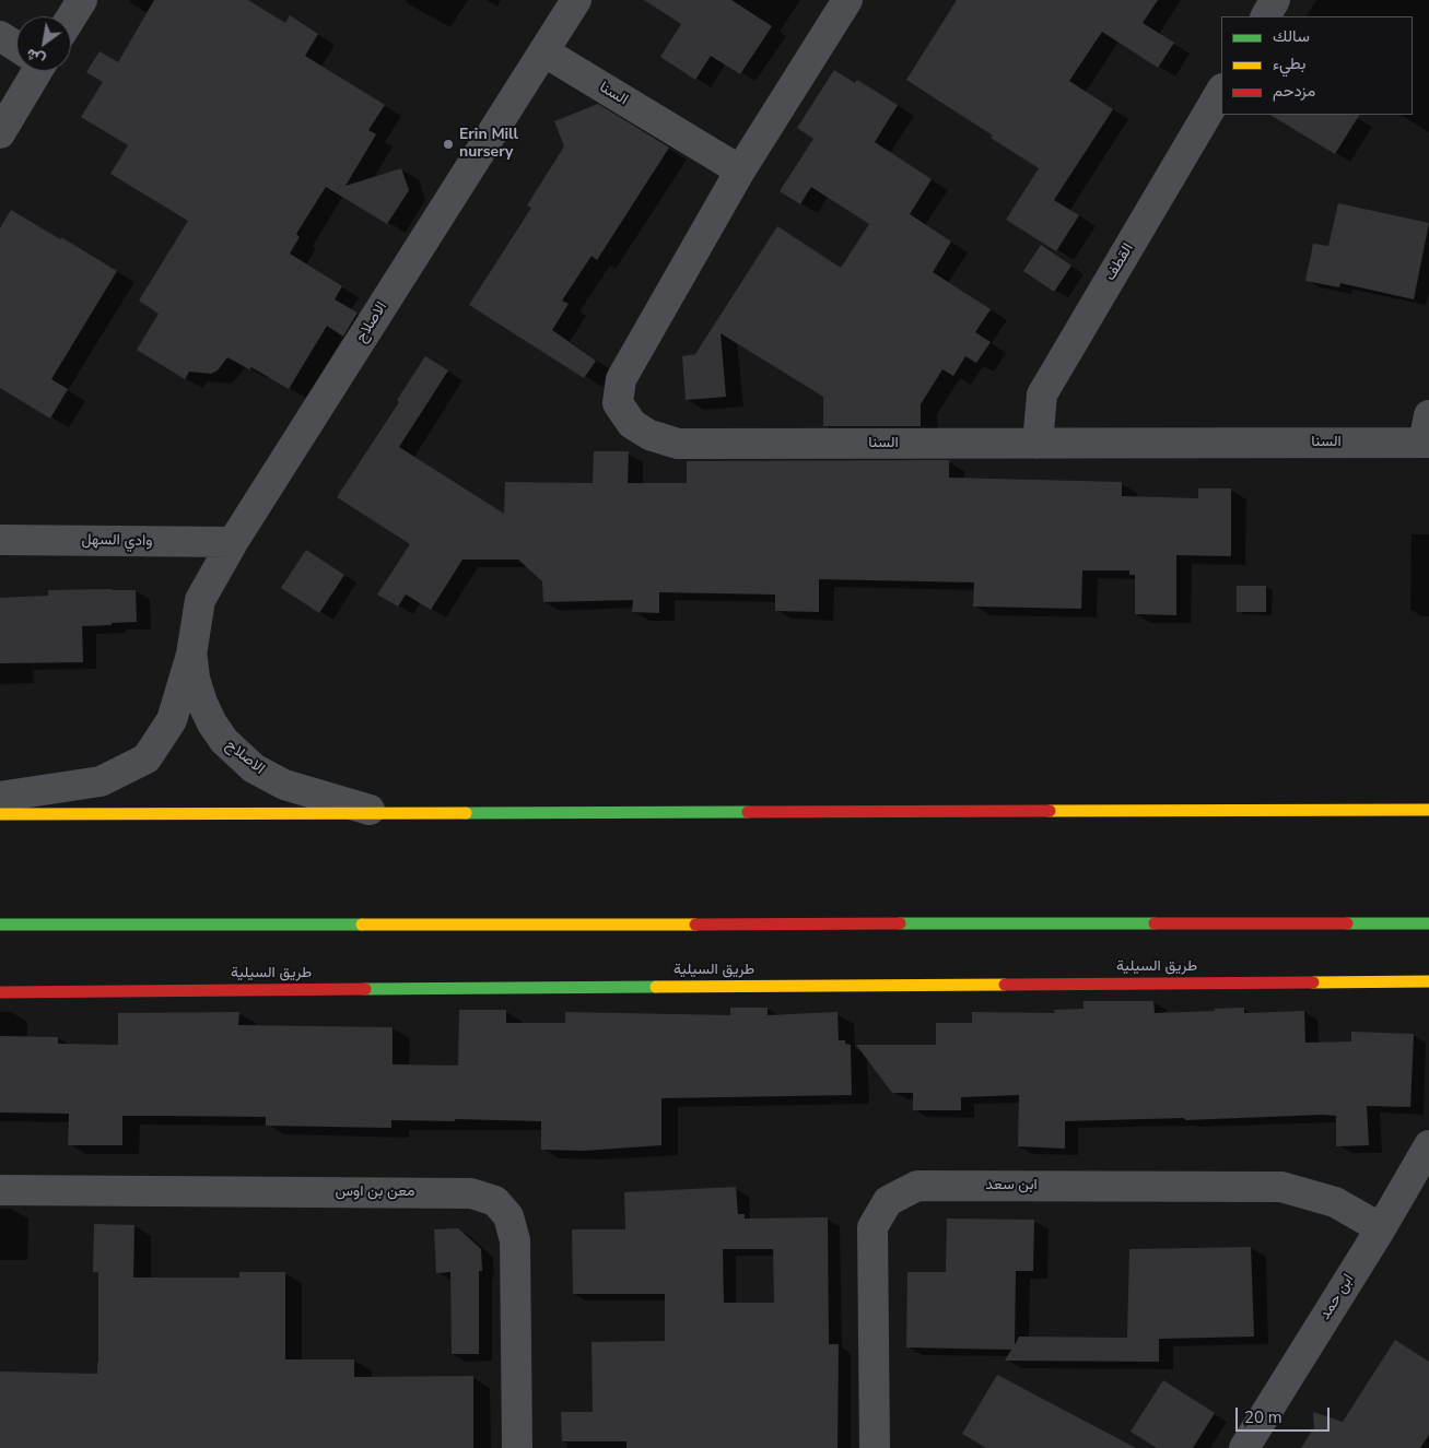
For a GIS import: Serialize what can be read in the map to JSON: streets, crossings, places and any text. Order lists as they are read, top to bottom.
{
  "streets": {
    "main road": ["طريق السيلية"],
    "street": [
      "السنا",
      "القطف",
      "الاصلاح",
      "وادي السهل",
      "ابن سعد",
      "معن بن اوس",
      "ابن حمد"
    ]
  },
  "crossings": [
    ["السنا", "القطف"],
    ["السنا", "الاصلاح"],
    ["الاصلاح", "وادي السهل"],
    ["ابن سعد", "ابن حمد"]
  ],
  "places": ["Erin Mill nursery"],
  "legend": ["سالك", "بطيء", "مزدحم"],
  "scale_bar": "20 m",
  "north": "bottom left"
}
